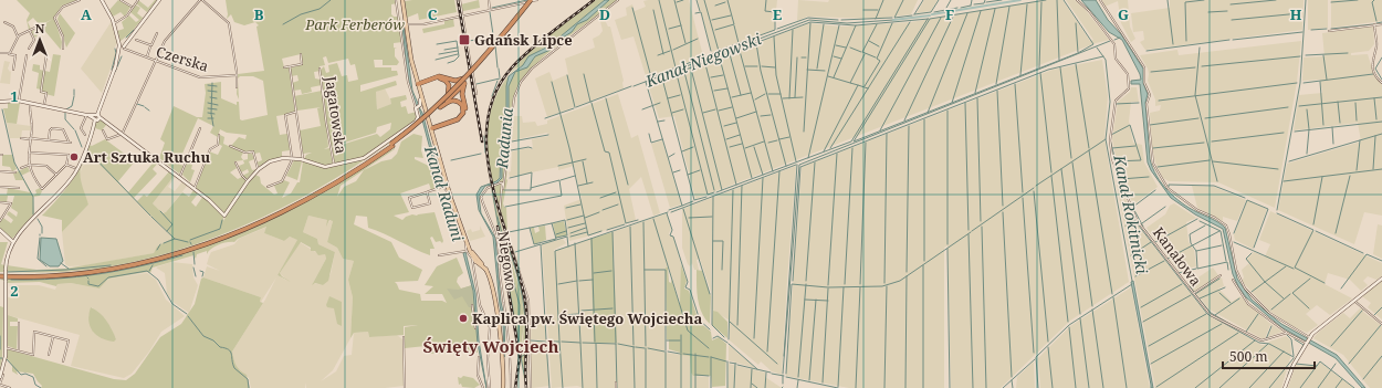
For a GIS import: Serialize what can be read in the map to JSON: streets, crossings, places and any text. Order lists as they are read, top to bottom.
{
  "streets": {
    "street": [
      "Czerska",
      "Jagatowska",
      "Kanałowa",
      "Niegowo"
    ]
  },
  "districts": ["Święty Wojciech"],
  "water": [
    "Kanał Niegowski",
    "Radunia",
    "Kanał Raduni",
    "Kanał Rokitnicki"
  ],
  "parks": ["Park Ferberów"],
  "places": {
    "transit": ["Gdańsk Lipce"],
    "other": ["Art Sztuka Ruchu", "Kaplica pw. Świętego Wojciecha"]
  },
  "scale_bar": "500 m",
  "north": "top",
  "grid": {
    "columns": [
      "A",
      "B",
      "C",
      "D",
      "E",
      "F",
      "G",
      "H"
    ],
    "rows": ["1", "2"]
  }
}
